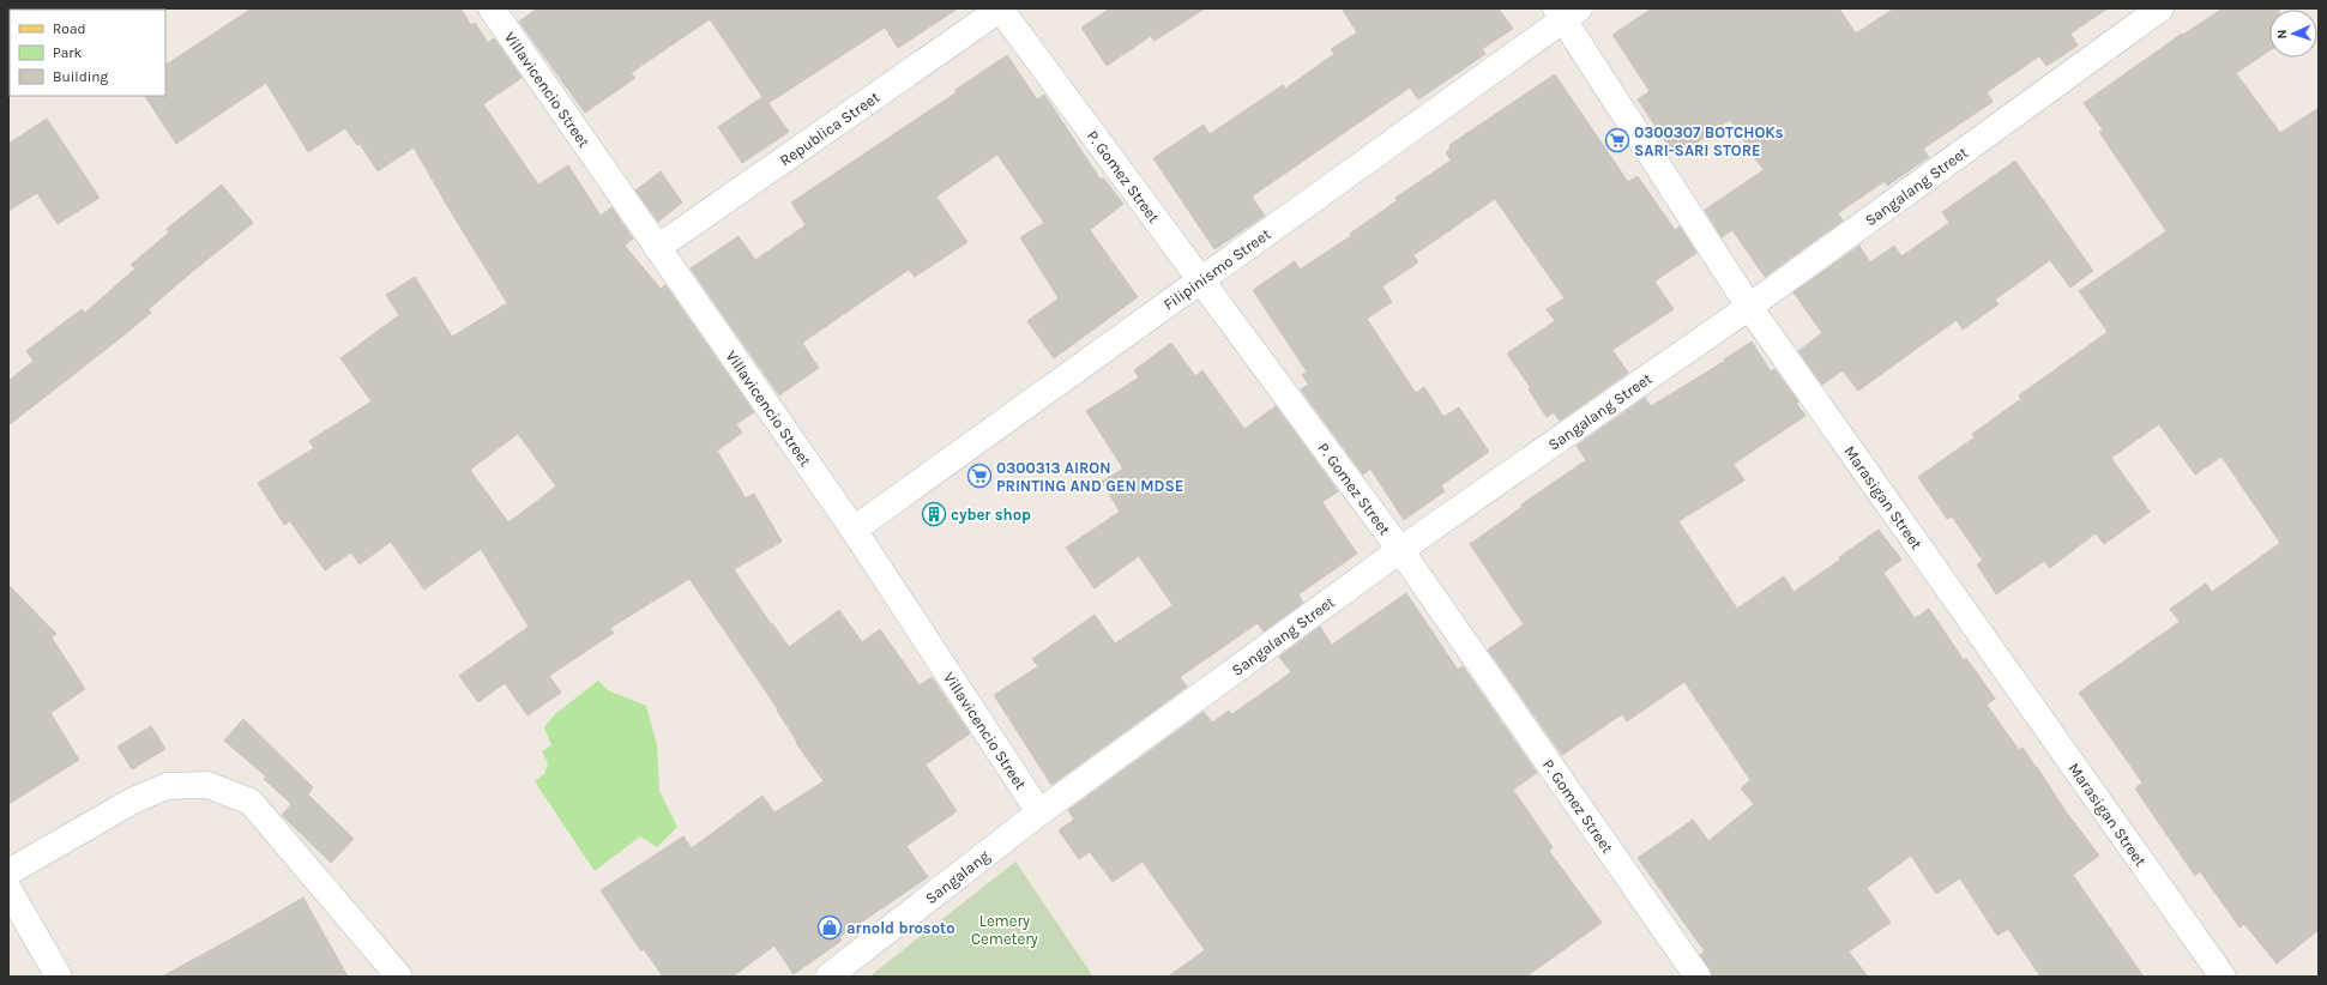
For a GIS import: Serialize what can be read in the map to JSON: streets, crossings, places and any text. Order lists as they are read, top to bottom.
{
  "streets": {
    "street": [
      "Villavicencio Street",
      "Republica Street",
      "P. Gomez Street",
      "Sangalang Street",
      "Filipinismo Street",
      "Marasigan Street",
      "Sangalang"
    ]
  },
  "crossings": [
    ["Villavicencio Street", "Republica Street"],
    ["Villavicencio Street", "Sangalang Street"],
    ["Villavicencio Street", "Filipinismo Street"],
    ["Villavicencio Street", "Sangalang"],
    ["Republica Street", "P. Gomez Street"],
    ["P. Gomez Street", "Sangalang Street"],
    ["P. Gomez Street", "Filipinismo Street"],
    ["Sangalang Street", "Marasigan Street"],
    ["Sangalang Street", "Sangalang"],
    ["Filipinismo Street", "Marasigan Street"]
  ],
  "parks": ["Lemery Cemetery"],
  "places": {
    "supermarket": ["0300307 BOTCHOKs SARI-SARI STORE", "0300313 AIRON PRINTING AND GEN MDSE"],
    "building": ["cyber shop"],
    "shop": ["arnold brosoto"]
  },
  "legend": ["Road", "Park", "Building"],
  "north": "left"
}
